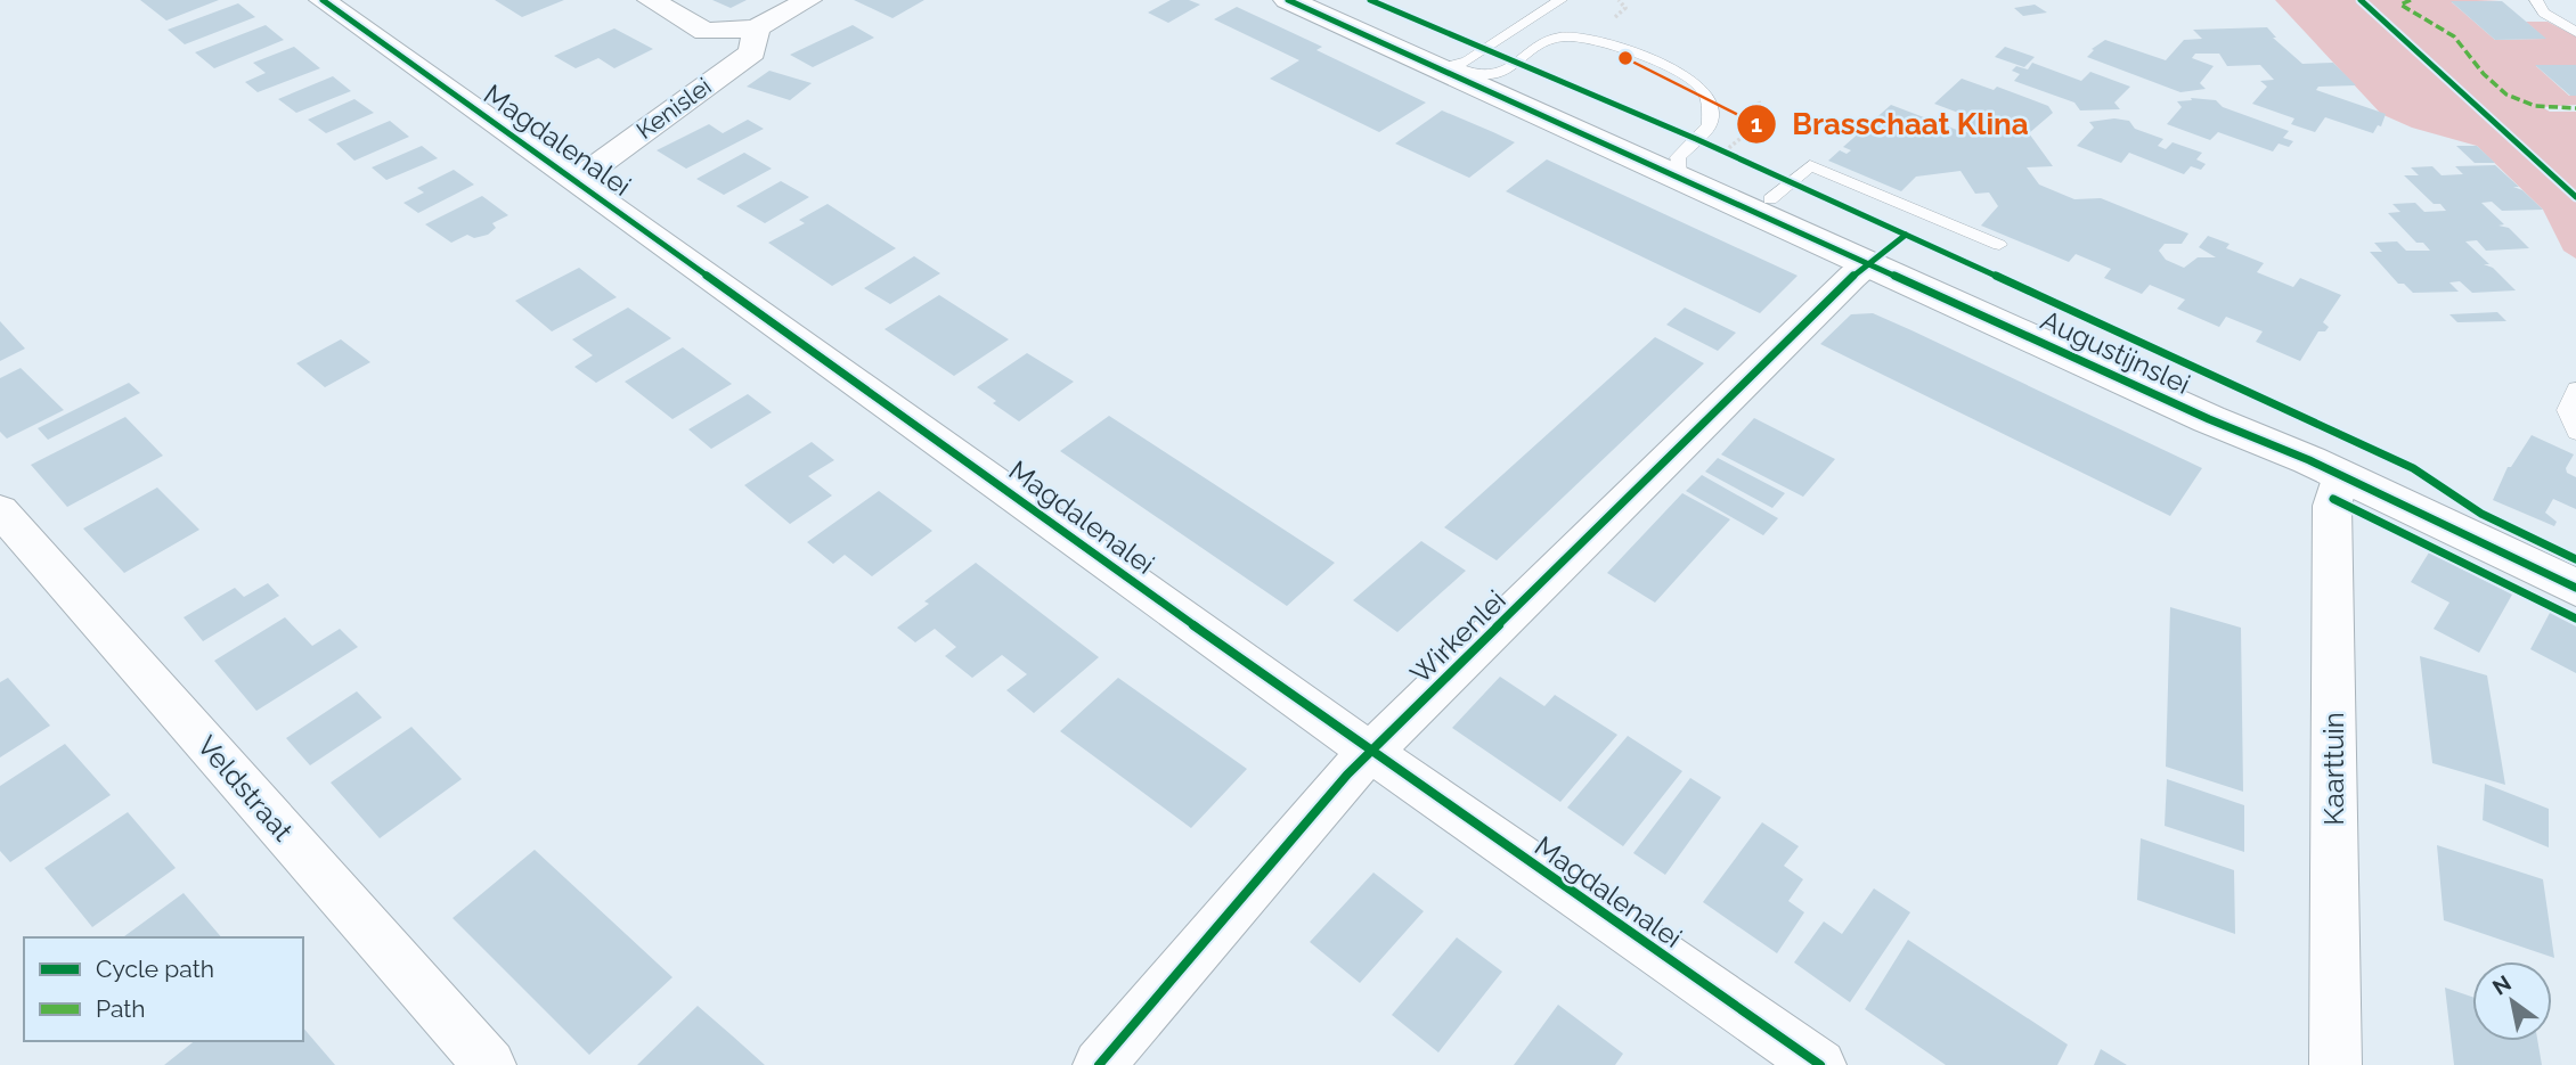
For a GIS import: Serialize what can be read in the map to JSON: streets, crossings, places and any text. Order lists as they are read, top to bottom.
{
  "streets": {
    "street": [
      "Kenislei",
      "Magdalenalei",
      "Augustijnslei",
      "Wirkenlei",
      "Kaarttuin",
      "Veldstraat"
    ]
  },
  "crossings": [
    ["Kenislei", "Magdalenalei"],
    ["Magdalenalei", "Wirkenlei"],
    ["Augustijnslei", "Wirkenlei"],
    ["Augustijnslei", "Kaarttuin"]
  ],
  "places": ["Brasschaat Klina"],
  "legend": ["Cycle path", "Path"],
  "north": "top left"
}
